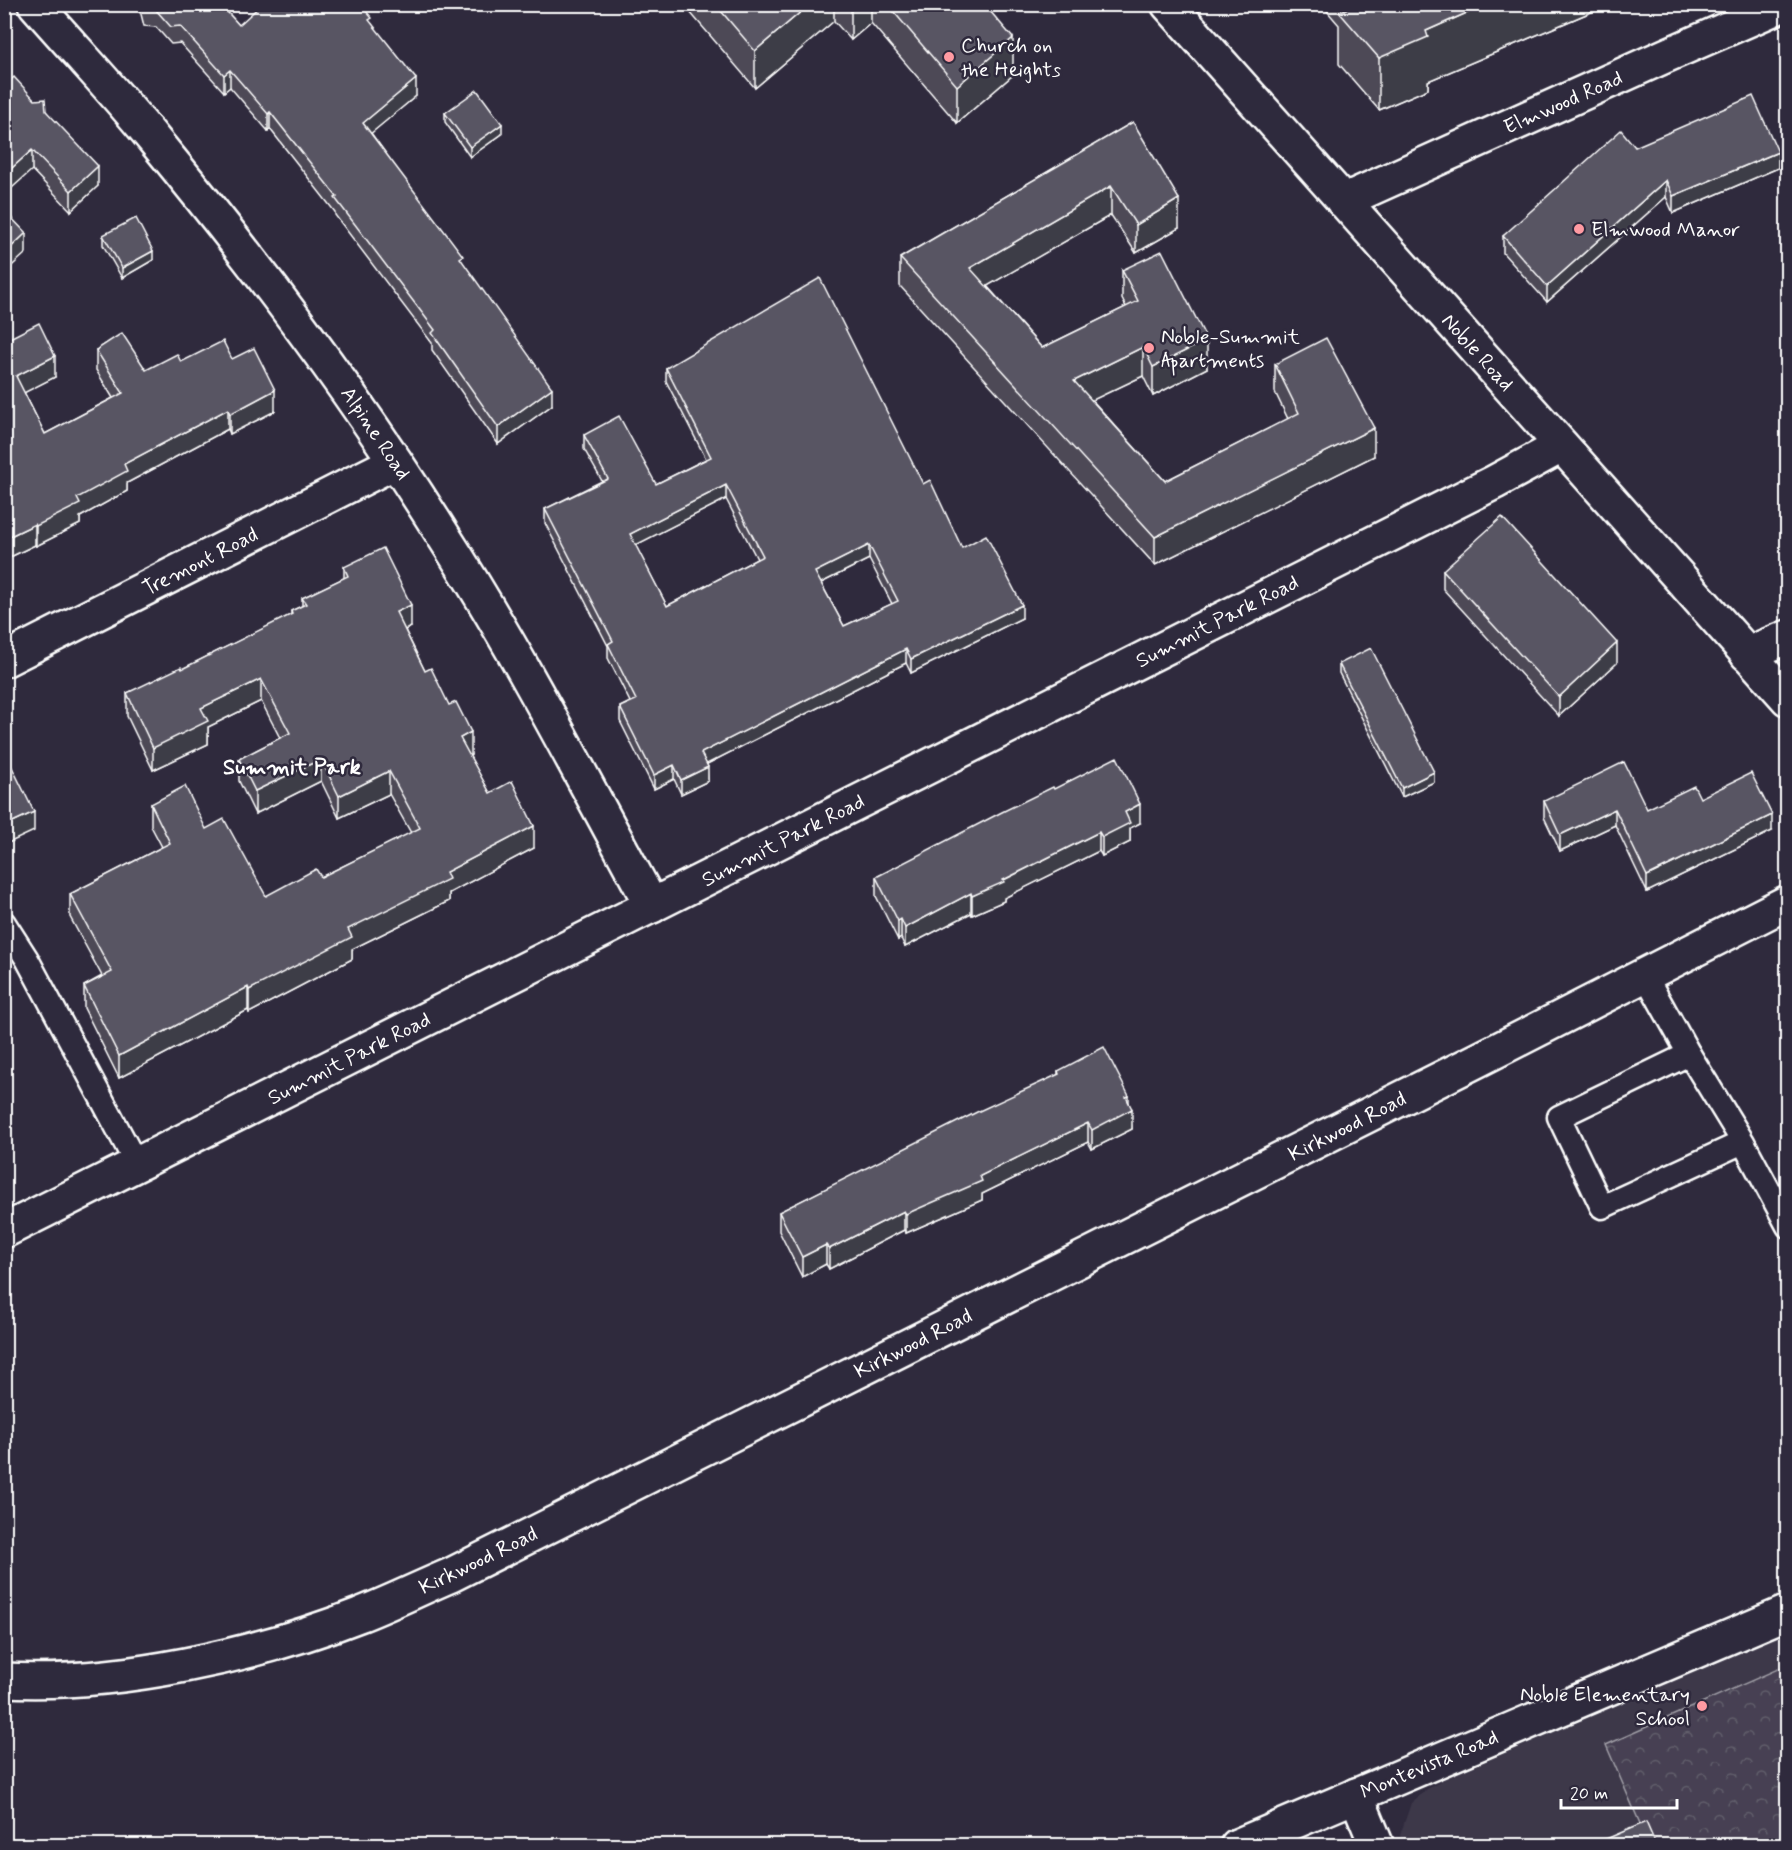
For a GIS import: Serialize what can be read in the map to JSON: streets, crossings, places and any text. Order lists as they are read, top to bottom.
{
  "streets": {
    "street": [
      "Elmwood Road",
      "Noble Road",
      "Alpine Road",
      "Tremont Road",
      "Summit Park Road",
      "Kirkwood Road",
      "Montevista Road"
    ]
  },
  "crossings": [
    ["Elmwood Road", "Noble Road"],
    ["Noble Road", "Summit Park Road"],
    ["Alpine Road", "Tremont Road"],
    ["Alpine Road", "Summit Park Road"]
  ],
  "districts": ["Summit Park"],
  "places": [
    "Church on the Heights",
    "Elmwood Manor",
    "Noble-Summit Apartments",
    "Noble Elementary School"
  ],
  "scale_bar": "20 m"
}
